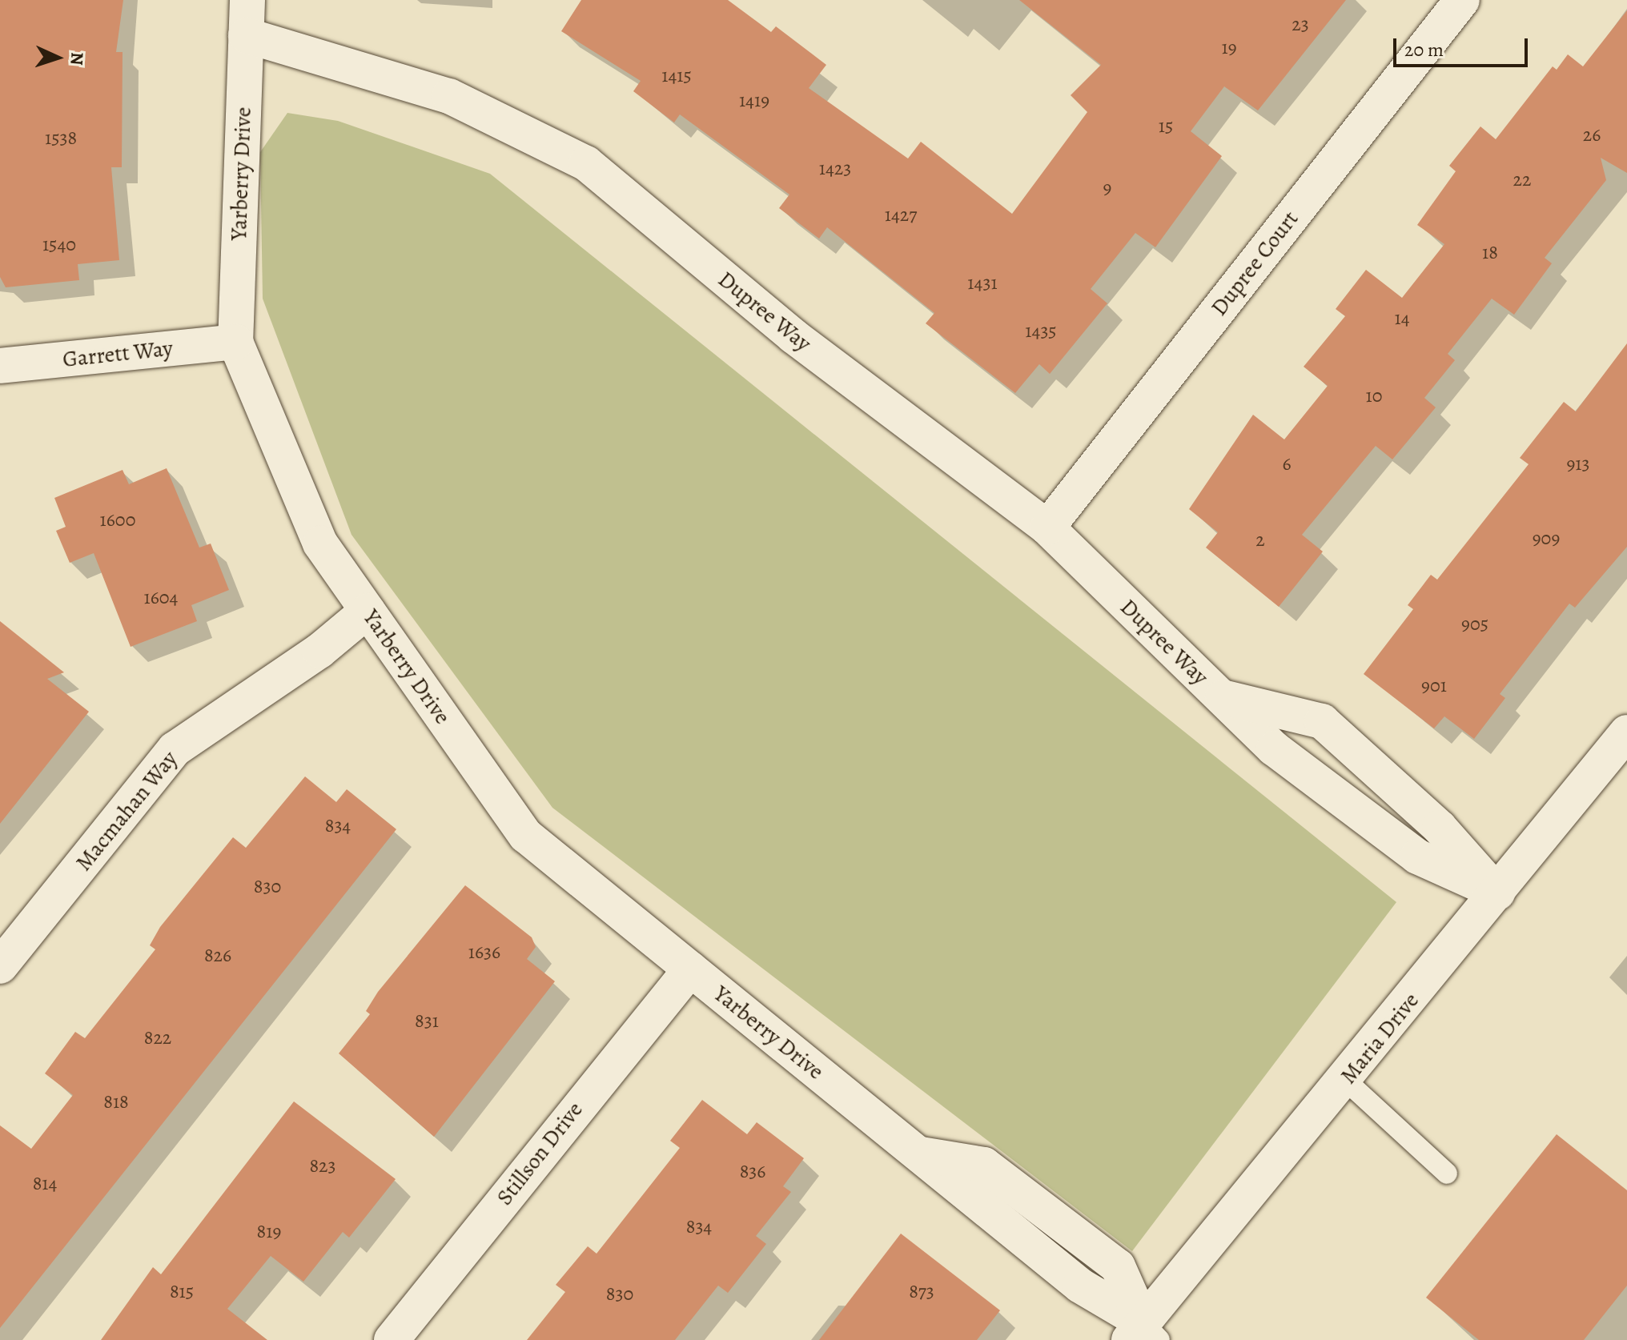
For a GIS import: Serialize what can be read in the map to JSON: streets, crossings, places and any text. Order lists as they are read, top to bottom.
{
  "streets": {
    "street": [
      "Yarberry Drive",
      "Dupree Court",
      "Dupree Way",
      "Garrett Way",
      "Macmahan Way",
      "Maria Drive",
      "Stillson Drive"
    ]
  },
  "crossings": [
    ["Yarberry Drive", "Dupree Way"],
    ["Yarberry Drive", "Garrett Way"],
    ["Yarberry Drive", "Macmahan Way"],
    ["Yarberry Drive", "Maria Drive"],
    ["Yarberry Drive", "Stillson Drive"],
    ["Dupree Court", "Dupree Way"],
    ["Dupree Way", "Maria Drive"]
  ],
  "house_numbers": [
    "23",
    "19",
    "1415",
    "1419",
    "15",
    "26",
    "1538",
    "1423",
    "22",
    "9",
    "1427",
    "1540",
    "18",
    "1431",
    "14",
    "1435",
    "10",
    "6",
    "913",
    "1600",
    "909",
    "2",
    "1604",
    "905",
    "901",
    "834",
    "830",
    "1636",
    "826",
    "831",
    "822",
    "818",
    "823",
    "836",
    "814",
    "834",
    "819",
    "815",
    "873",
    "830"
  ],
  "scale_bar": "20 m",
  "north": "right"
}
